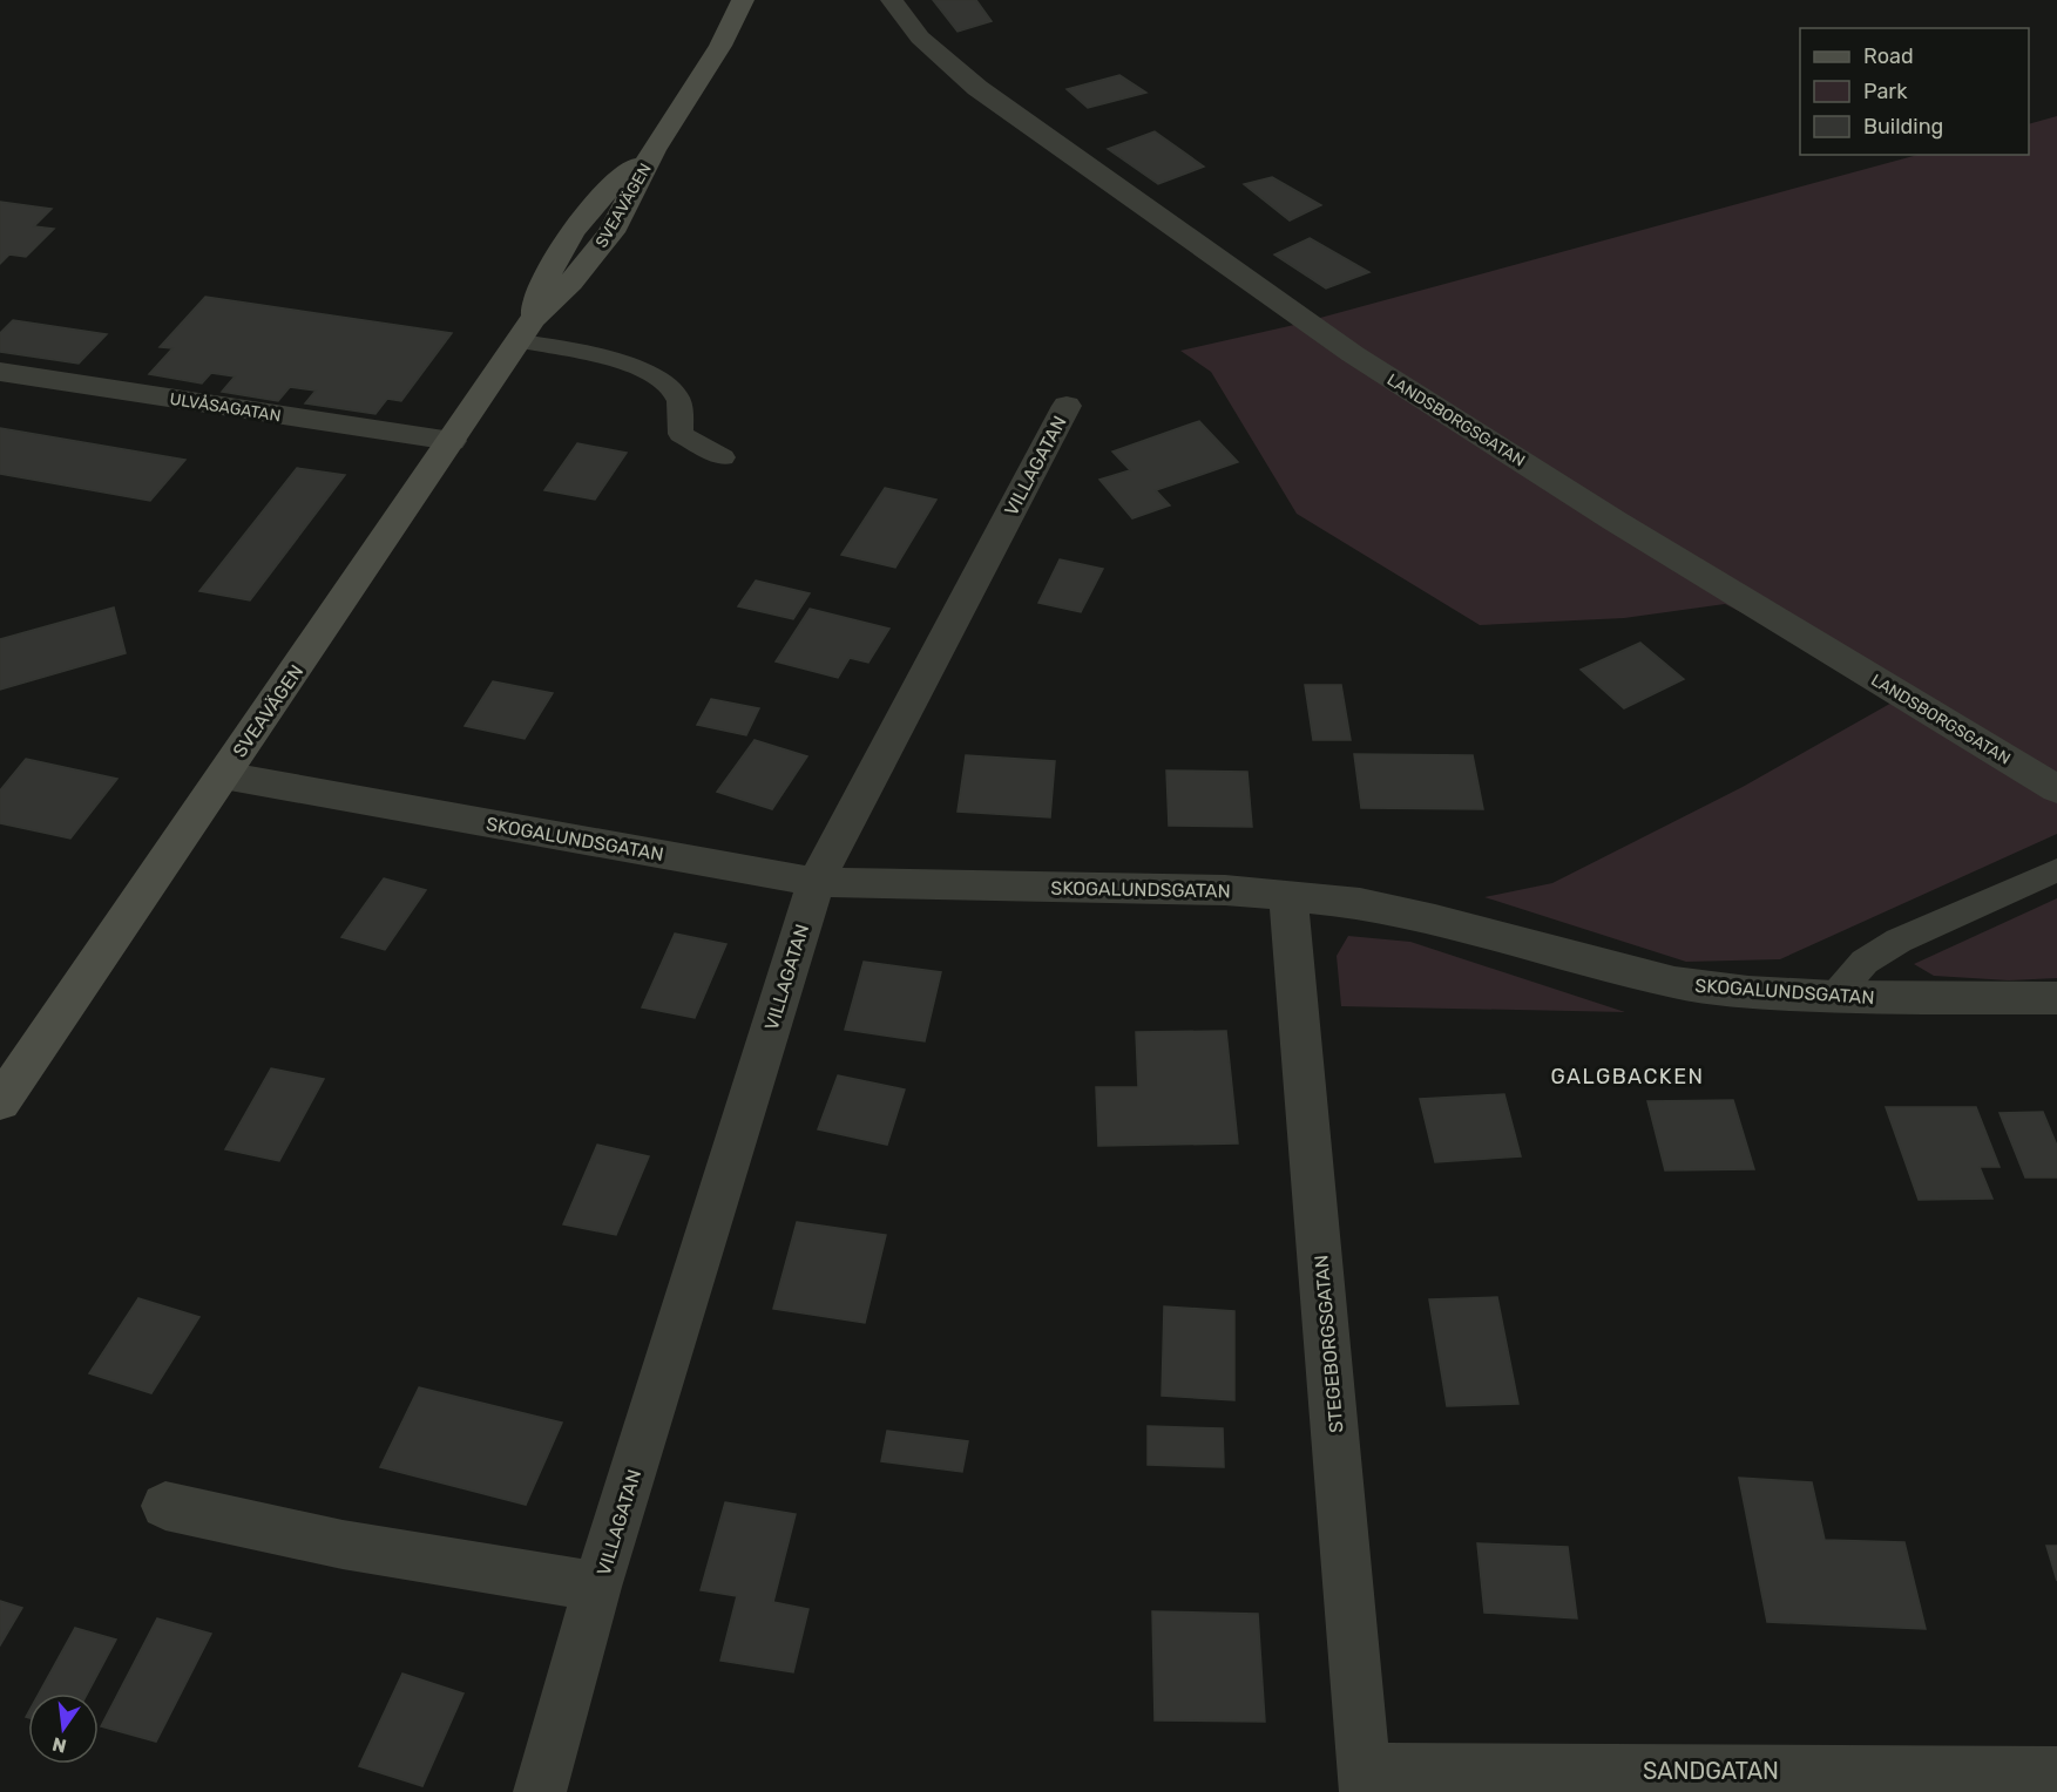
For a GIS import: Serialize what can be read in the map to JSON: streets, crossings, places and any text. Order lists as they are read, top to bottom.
{
  "streets": {
    "main road": ["SVEAVÄGEN"],
    "street": [
      "ULVÅSAGATAN",
      "LANDSBORGSGATAN",
      "VILLAGATAN",
      "SKOGALUNDSGATAN",
      "STEGEBORGSGATAN",
      "SANDGATAN"
    ]
  },
  "crossings": [
    ["SVEAVÄGEN", "ULVÅSAGATAN"],
    ["SVEAVÄGEN", "SKOGALUNDSGATAN"],
    ["VILLAGATAN", "SKOGALUNDSGATAN"],
    ["SKOGALUNDSGATAN", "STEGEBORGSGATAN"],
    ["STEGEBORGSGATAN", "SANDGATAN"]
  ],
  "districts": ["GALGBACKEN"],
  "legend": ["Road", "Park", "Building"],
  "north": "bottom"
}
